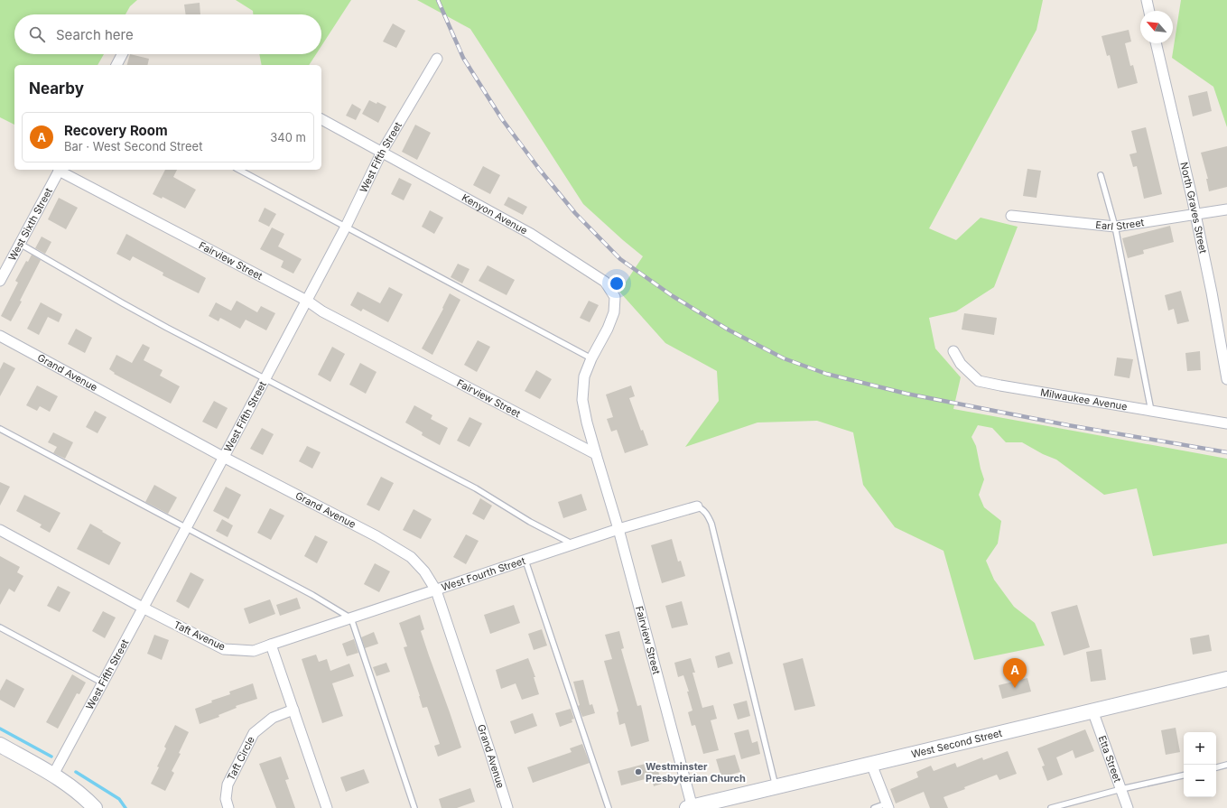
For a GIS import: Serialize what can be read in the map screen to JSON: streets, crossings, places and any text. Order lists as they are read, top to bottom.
{
  "streets": {
    "main road": ["West Second Street"],
    "street": [
      "West Fifth Street",
      "North Graves Street",
      "Kenyon Avenue",
      "Earl Street",
      "West Sixth Street",
      "Fairview Street",
      "Grand Avenue",
      "Milwaukee Avenue",
      "West Fourth Street",
      "Taft Avenue",
      "Taft Circle",
      "Etta Street"
    ]
  },
  "crossings": [
    ["West Fifth Street", "Kenyon Avenue"],
    ["West Fifth Street", "Fairview Street"],
    ["West Fifth Street", "Grand Avenue"],
    ["West Fifth Street", "Taft Avenue"],
    ["North Graves Street", "Earl Street"],
    ["West Sixth Street", "Fairview Street"],
    ["Fairview Street", "West Fourth Street"],
    ["Fairview Street", "West Second Street"],
    ["Grand Avenue", "West Fourth Street"],
    ["West Fourth Street", "Taft Avenue"],
    ["West Second Street", "Etta Street"]
  ],
  "places": ["Westminster Presbyterian Church"],
  "north": "top left",
  "page": {
    "search": "Search here",
    "heading": "Nearby",
    "list": [
      {
        "mark": "A",
        "name": "Recovery Room",
        "note": "Bar · West Second Street",
        "value": "340 m"
      }
    ],
    "pins": "A",
    "map_buttons": ["+", "−"]
  }
}
